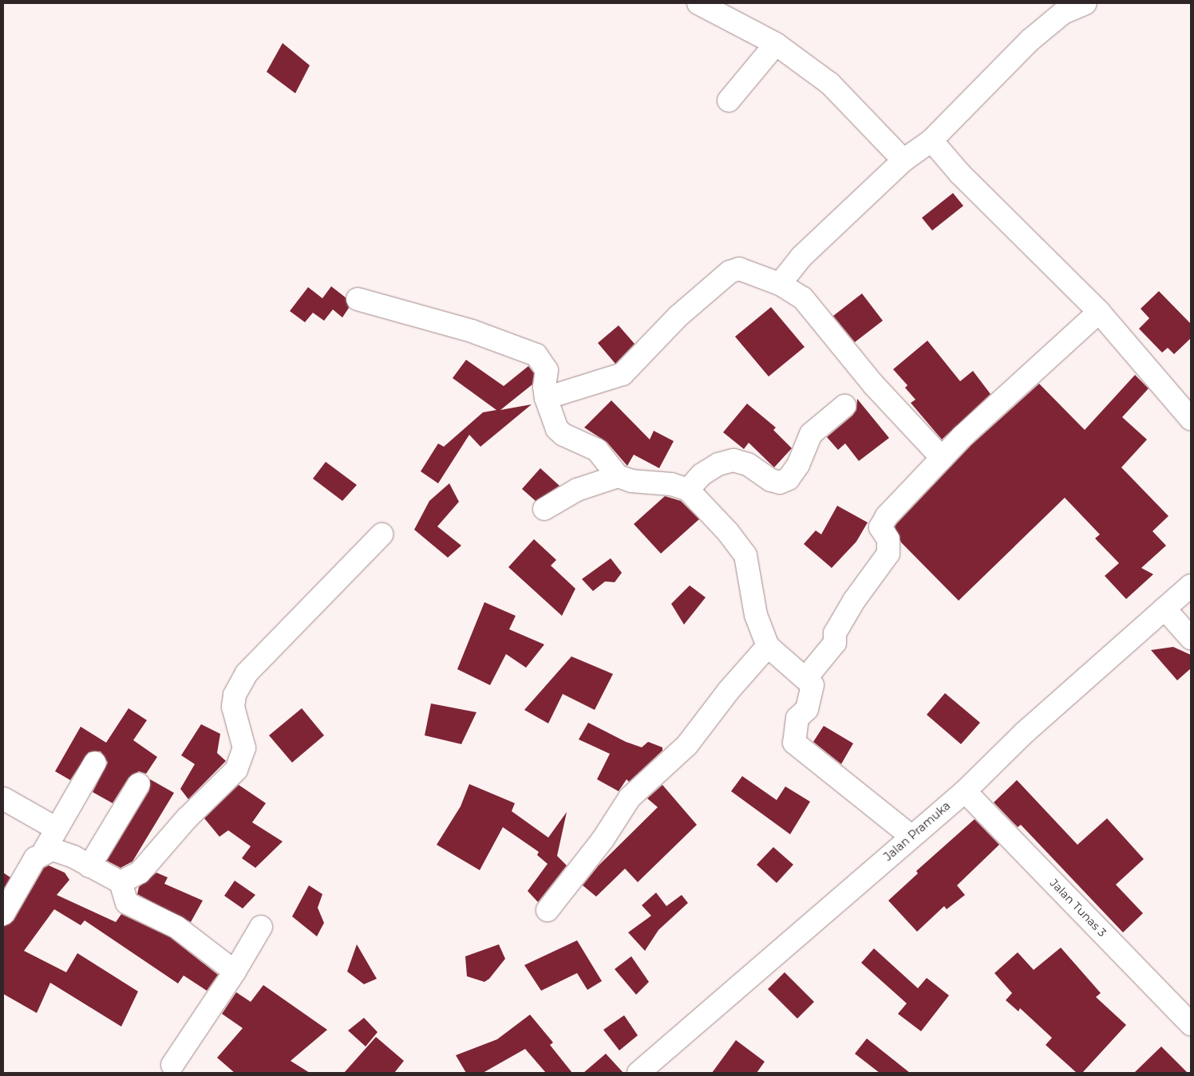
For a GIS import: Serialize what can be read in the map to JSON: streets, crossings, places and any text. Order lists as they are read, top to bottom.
{
  "streets": {
    "street": ["Jalan Pramuka", "Jalan Tunas 3"]
  },
  "crossings": [
    ["Jalan Pramuka", "Jalan Tunas 3"]
  ]
}
